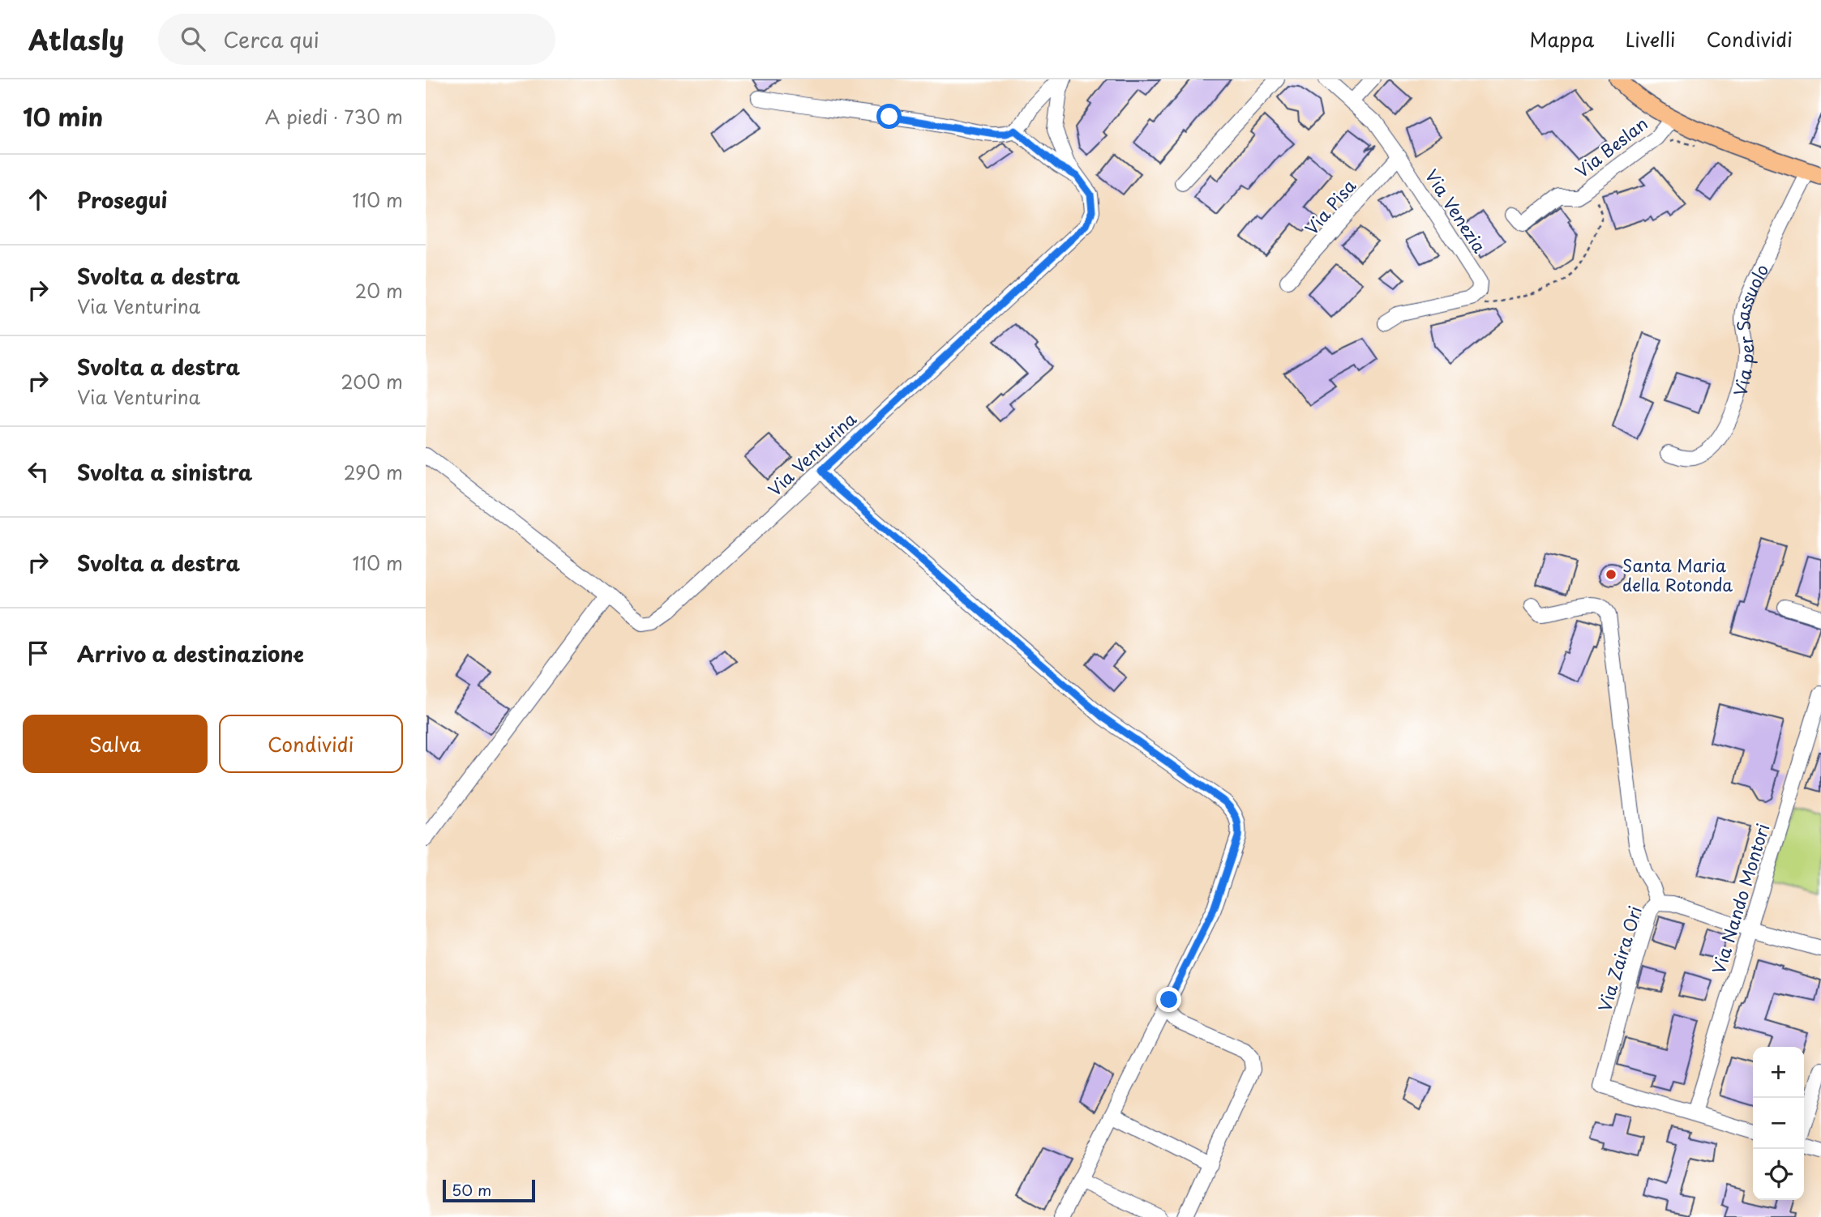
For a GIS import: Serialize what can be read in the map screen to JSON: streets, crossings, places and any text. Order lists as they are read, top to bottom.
{
  "streets": {
    "main road": ["Via per Sassuolo"],
    "street": [
      "Via Beslan",
      "Via Pisa",
      "Via Venezia",
      "Via Venturina",
      "Via Nando Montori",
      "Via Zaira Ori"
    ]
  },
  "crossings": [
    ["Via Beslan", "Via per Sassuolo"],
    ["Via Pisa", "Via Venezia"],
    ["Via Nando Montori", "Via Zaira Ori"]
  ],
  "places": ["Santa Maria della Rotonda"],
  "scale_bar": "50 m",
  "page": {
    "header": "Atlasly",
    "search": "Cerca qui",
    "nav": ["Mappa", "Livelli", "Condividi"],
    "heading": ["10 min", "A piedi · 730 m"],
    "list": [
      ["Prosegui", "110 m"],
      ["Svolta a destra", "Via Venturina", "20 m"],
      ["Svolta a destra", "Via Venturina", "200 m"],
      ["Svolta a sinistra", "290 m"],
      ["Svolta a destra", "110 m"],
      "Arrivo a destinazione"
    ],
    "buttons": ["Salva", "Condividi"],
    "map_buttons": ["+", "−"],
    "scale": "50 m"
  }
}
